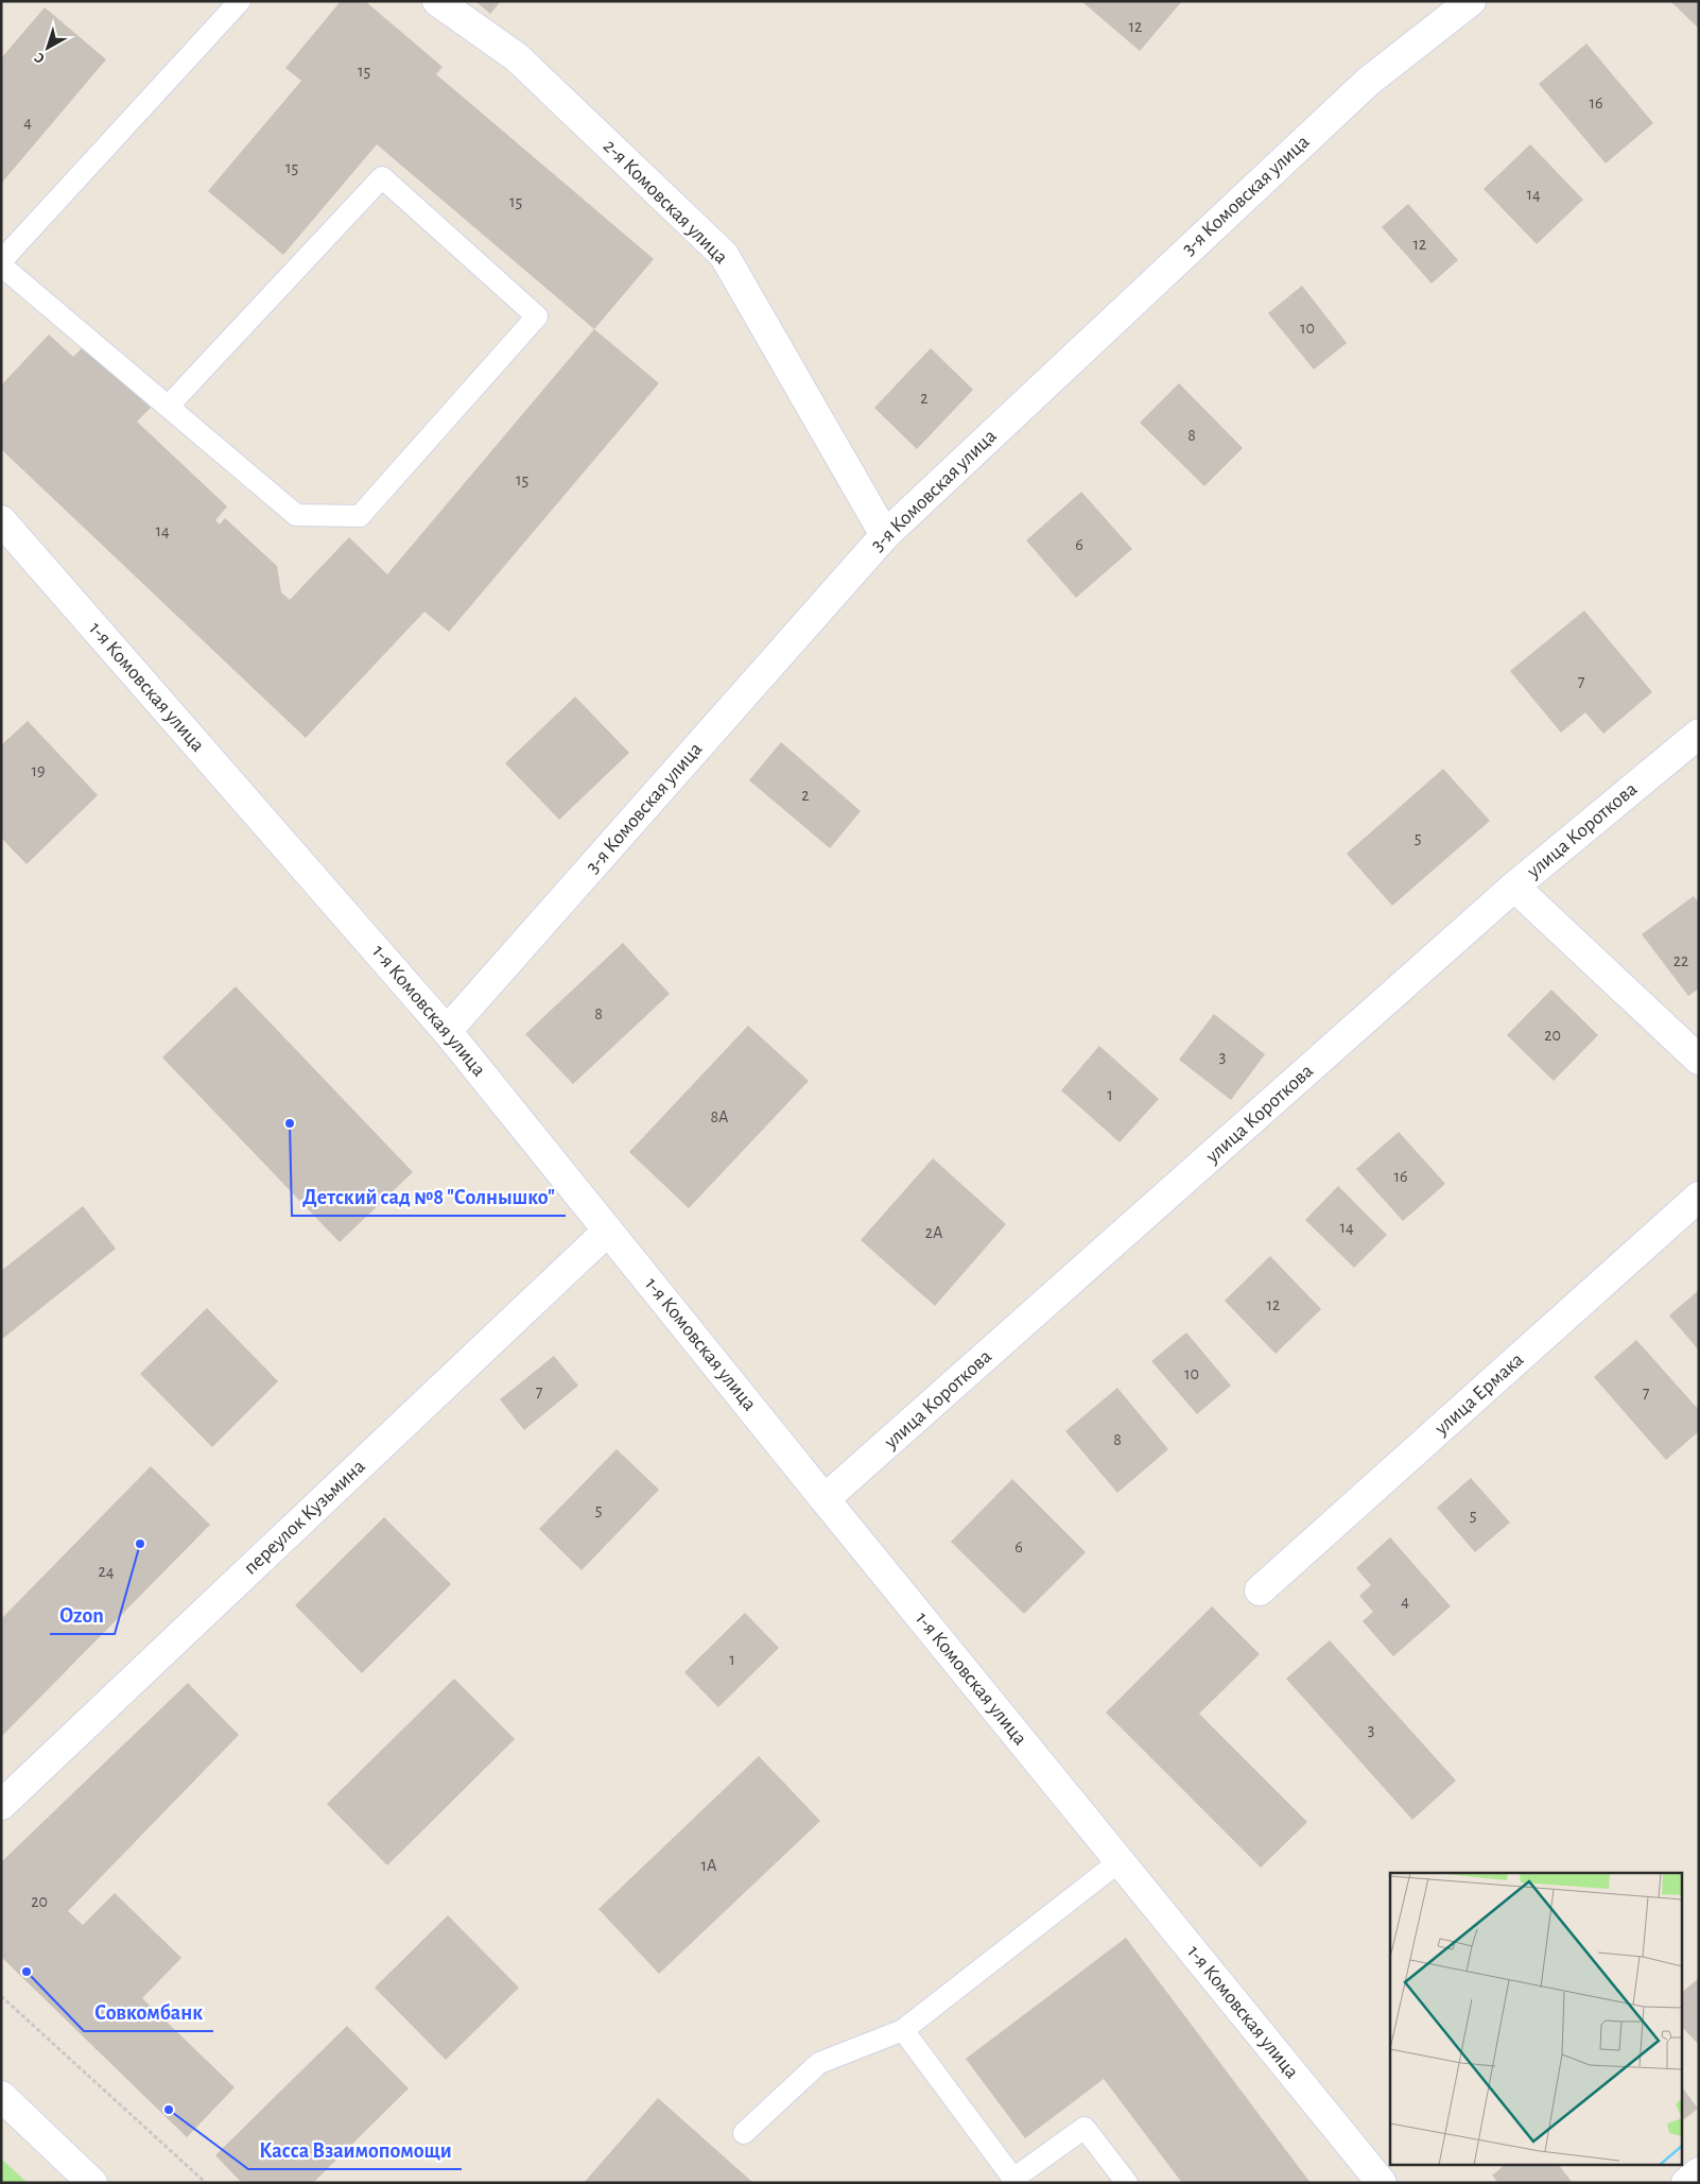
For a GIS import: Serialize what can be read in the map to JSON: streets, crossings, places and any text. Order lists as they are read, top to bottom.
{
  "streets": {
    "street": [
      "3-я Комовская улица",
      "2-я Комовская улица",
      "1-я Комовская улица",
      "улица Короткова",
      "улица Ермака",
      "переулок Кузьмина"
    ]
  },
  "crossings": [
    ["3-я Комовская улица", "2-я Комовская улица"],
    ["3-я Комовская улица", "1-я Комовская улица"],
    ["1-я Комовская улица", "улица Короткова"],
    ["1-я Комовская улица", "переулок Кузьмина"]
  ],
  "places": [
    "Детский сад №8 \"Солнышко\"",
    "Ozon",
    "Совкомбанк",
    "Касса Взаимопомощи"
  ],
  "house_numbers": [
    "12",
    "15",
    "16",
    "4",
    "15",
    "14",
    "15",
    "12",
    "10",
    "2",
    "8",
    "15",
    "14",
    "6",
    "7",
    "19",
    "2",
    "5",
    "22",
    "8",
    "20",
    "3",
    "1",
    "8А",
    "16",
    "14",
    "2А",
    "12",
    "10",
    "7",
    "7",
    "8",
    "5",
    "5",
    "6",
    "24",
    "4",
    "1",
    "3",
    "1А",
    "20"
  ],
  "north": "bottom left"
}
